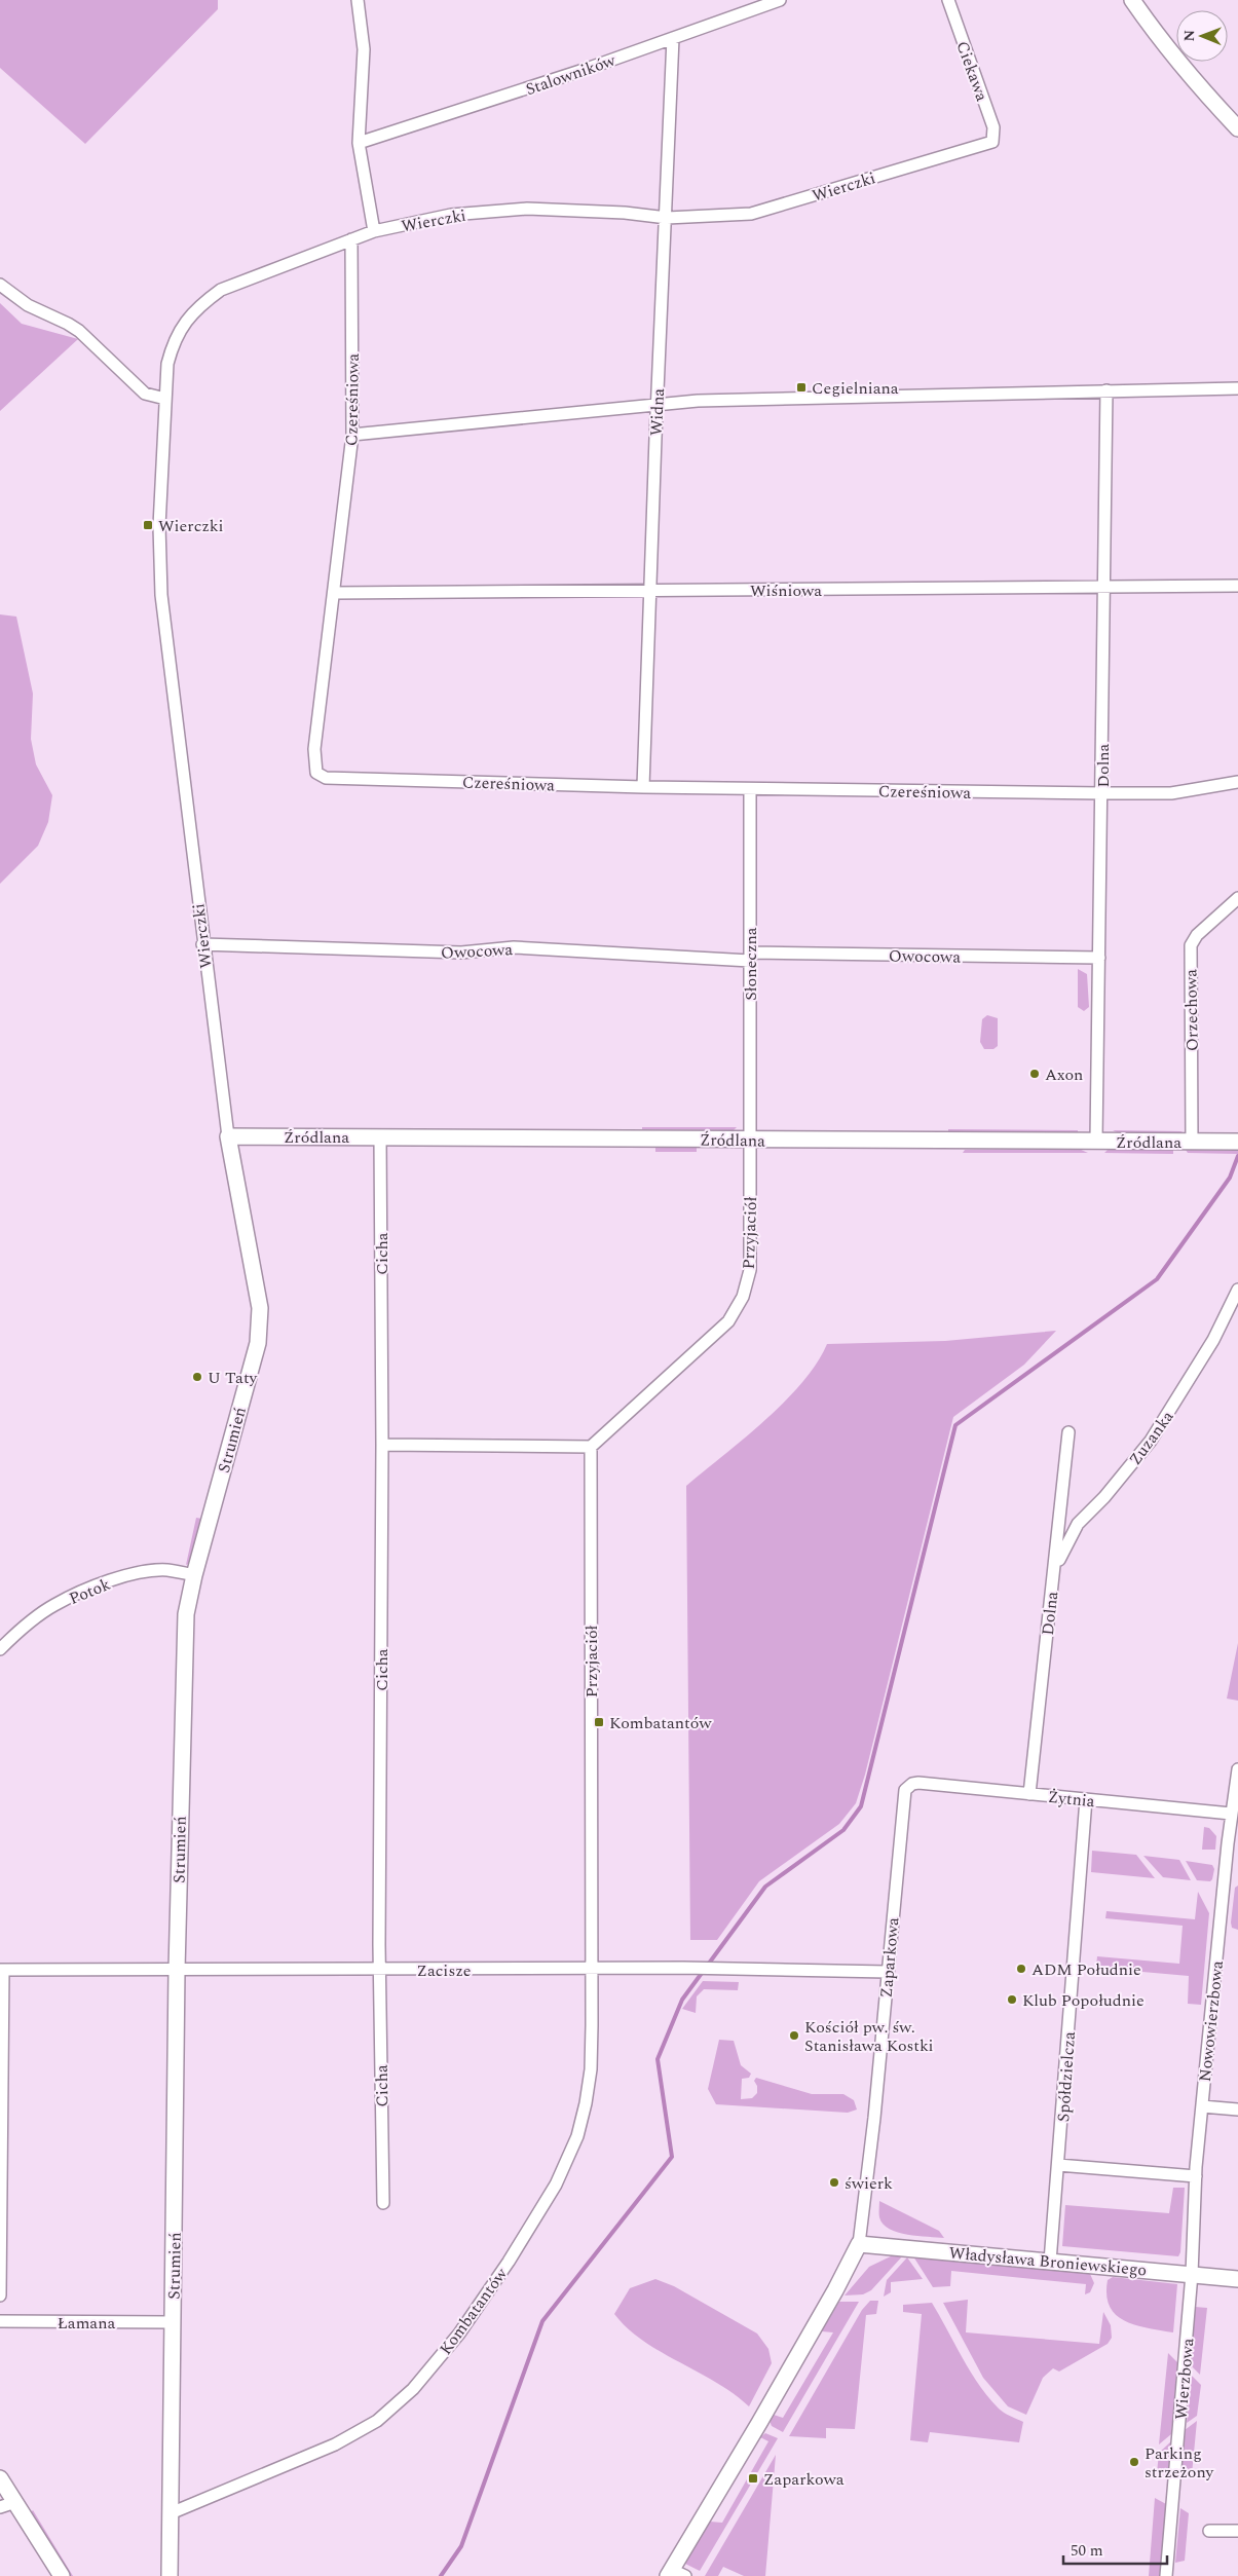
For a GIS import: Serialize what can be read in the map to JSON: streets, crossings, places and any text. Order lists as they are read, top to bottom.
{
  "streets": {
    "street": [
      "Ciekawa",
      "Stalowników",
      "Wierczki",
      "Czereśniowa",
      "Widna",
      "Wiśniowa",
      "Dolna",
      "Owocowa",
      "Słoneczna",
      "Orzechowa",
      "Źródlana",
      "Przyjaciół",
      "Cicha",
      "Zuzanka",
      "Strumień",
      "Potok",
      "Żytnia",
      "Zaparkowa",
      "Zacisze",
      "Nowowierzbowa",
      "Spółdzielcza",
      "Władysława Broniewskiego",
      "Kombatantów",
      "Łamana",
      "Wierzbowa"
    ]
  },
  "crossings": [
    ["Ciekawa", "Wierczki"],
    ["Stalowników", "Widna"],
    ["Wierczki", "Czereśniowa"],
    ["Wierczki", "Widna"],
    ["Wierczki", "Owocowa"],
    ["Wierczki", "Źródlana"],
    ["Wierczki", "Strumień"],
    ["Czereśniowa", "Widna"],
    ["Czereśniowa", "Wiśniowa"],
    ["Czereśniowa", "Dolna"],
    ["Czereśniowa", "Słoneczna"],
    ["Widna", "Wiśniowa"],
    ["Wiśniowa", "Dolna"],
    ["Dolna", "Owocowa"],
    ["Dolna", "Źródlana"],
    ["Dolna", "Zuzanka"],
    ["Dolna", "Żytnia"],
    ["Owocowa", "Słoneczna"],
    ["Słoneczna", "Źródlana"],
    ["Słoneczna", "Przyjaciół"],
    ["Orzechowa", "Źródlana"],
    ["Źródlana", "Przyjaciół"],
    ["Źródlana", "Cicha"],
    ["Źródlana", "Strumień"],
    ["Przyjaciół", "Zacisze"],
    ["Przyjaciół", "Kombatantów"],
    ["Cicha", "Zacisze"],
    ["Strumień", "Potok"],
    ["Strumień", "Zacisze"],
    ["Strumień", "Kombatantów"],
    ["Strumień", "Łamana"],
    ["Żytnia", "Zaparkowa"],
    ["Żytnia", "Nowowierzbowa"],
    ["Żytnia", "Spółdzielcza"],
    ["Zaparkowa", "Zacisze"],
    ["Zaparkowa", "Władysława Broniewskiego"],
    ["Zacisze", "Kombatantów"],
    ["Nowowierzbowa", "Władysława Broniewskiego"],
    ["Nowowierzbowa", "Wierzbowa"],
    ["Spółdzielcza", "Władysława Broniewskiego"],
    ["Władysława Broniewskiego", "Wierzbowa"]
  ],
  "places": {
    "transit": [
      "Cegielniana",
      "Wierczki",
      "Kombatantów",
      "Zaparkowa"
    ],
    "other": [
      "Axon",
      "U Taty",
      "ADM Południe",
      "Klub Popołudnie",
      "Kościół pw. św. Stanisława Kostki",
      "świerk",
      "Parking strzeżony"
    ]
  },
  "scale_bar": "50 m",
  "north": "left"
}
